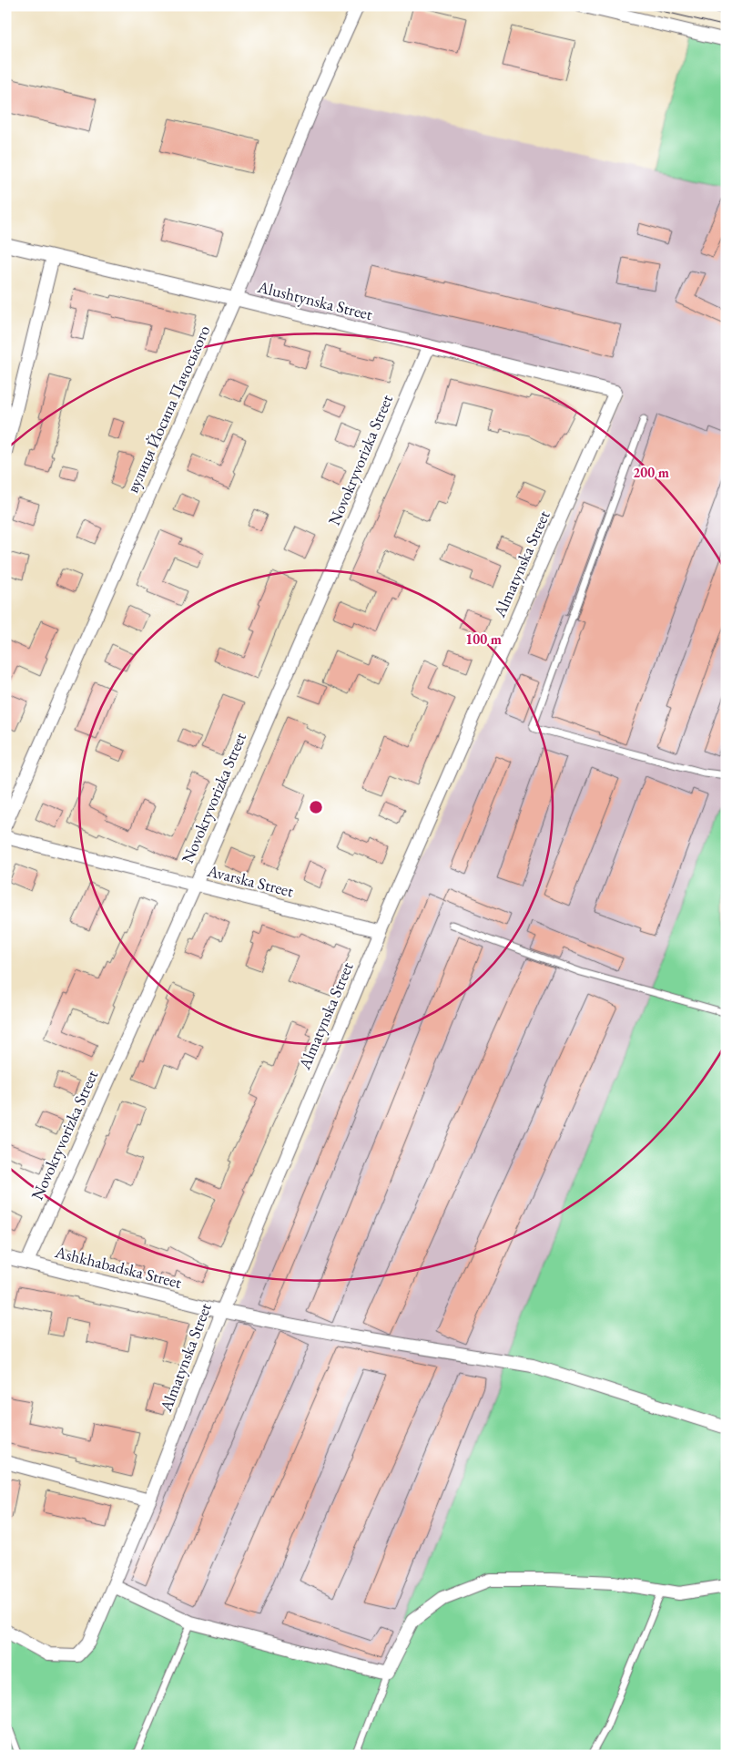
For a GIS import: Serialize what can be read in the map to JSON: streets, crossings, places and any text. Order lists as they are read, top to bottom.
{
  "streets": {
    "street": [
      "Alushtynska Street",
      "вулиця Йосипа Пачоського",
      "Novokryvorizka Street",
      "Almatynska Street",
      "Avarska Street",
      "Ashkhabadska Street"
    ]
  },
  "crossings": [
    ["Alushtynska Street", "вулиця Йосипа Пачоського"],
    ["Alushtynska Street", "Novokryvorizka Street"],
    ["Alushtynska Street", "Almatynska Street"],
    ["Novokryvorizka Street", "Avarska Street"],
    ["Novokryvorizka Street", "Ashkhabadska Street"],
    ["Almatynska Street", "Avarska Street"],
    ["Almatynska Street", "Ashkhabadska Street"]
  ],
  "rings": ["200 m", "100 m"]
}
